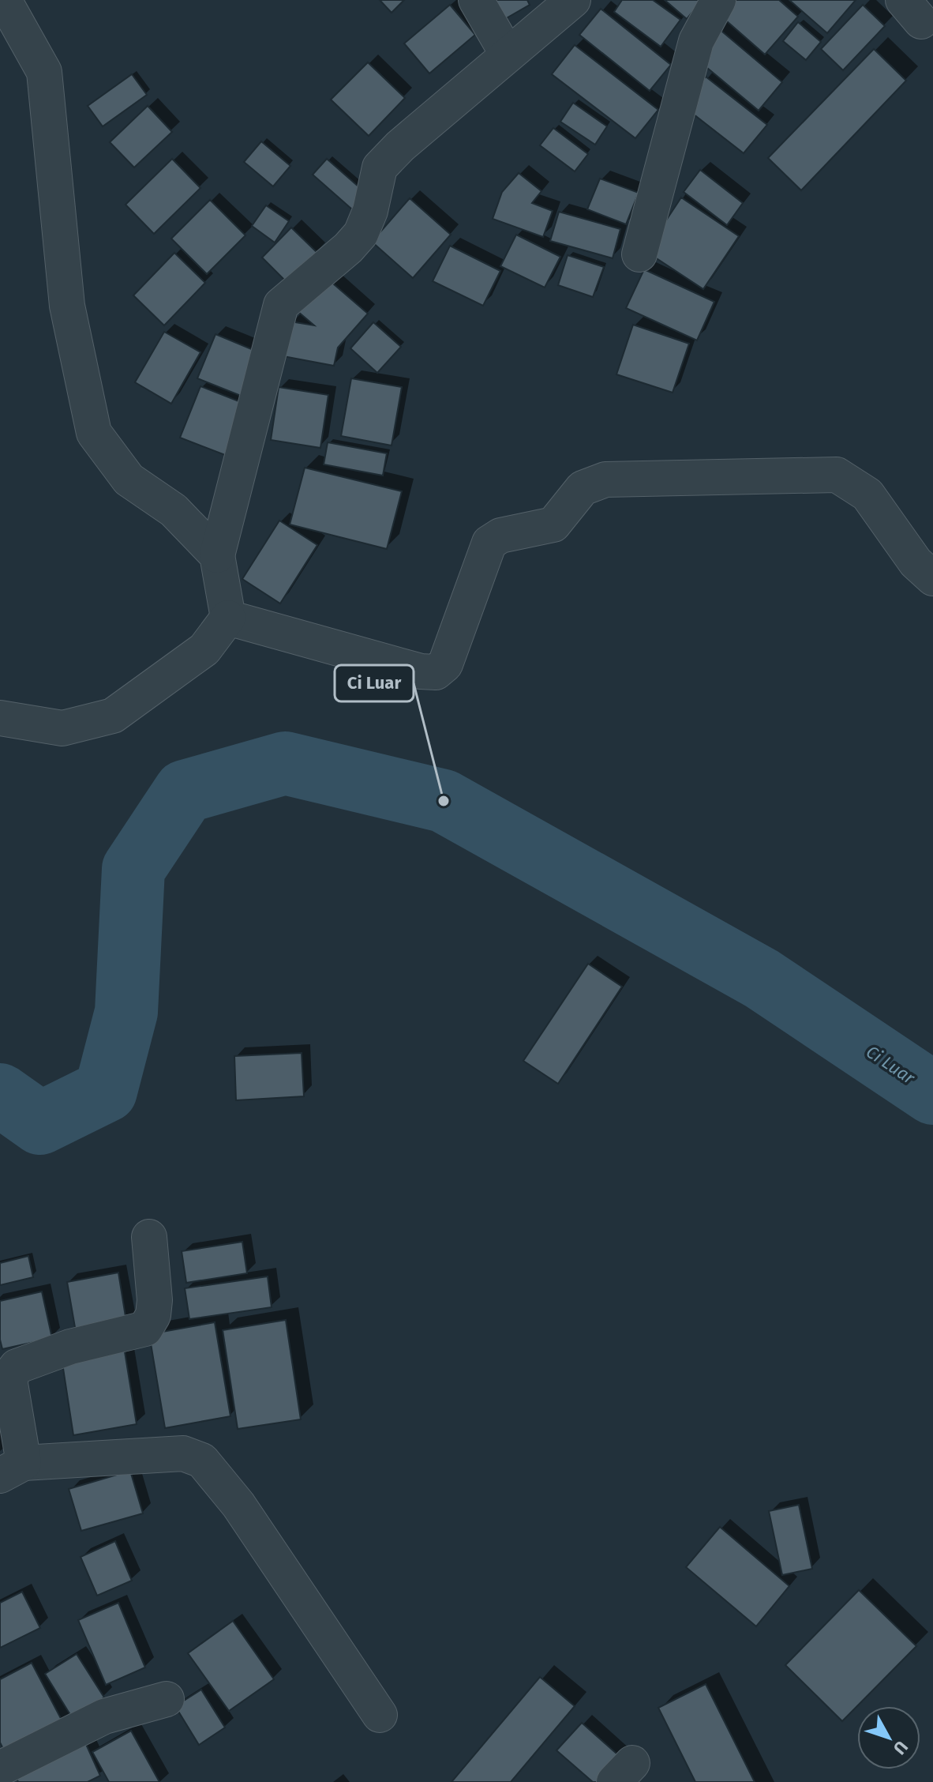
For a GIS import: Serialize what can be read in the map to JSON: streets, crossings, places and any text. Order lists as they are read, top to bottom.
{
  "water": ["Ci Luar"],
  "places": ["Ci Luar"],
  "north": "bottom right"
}
